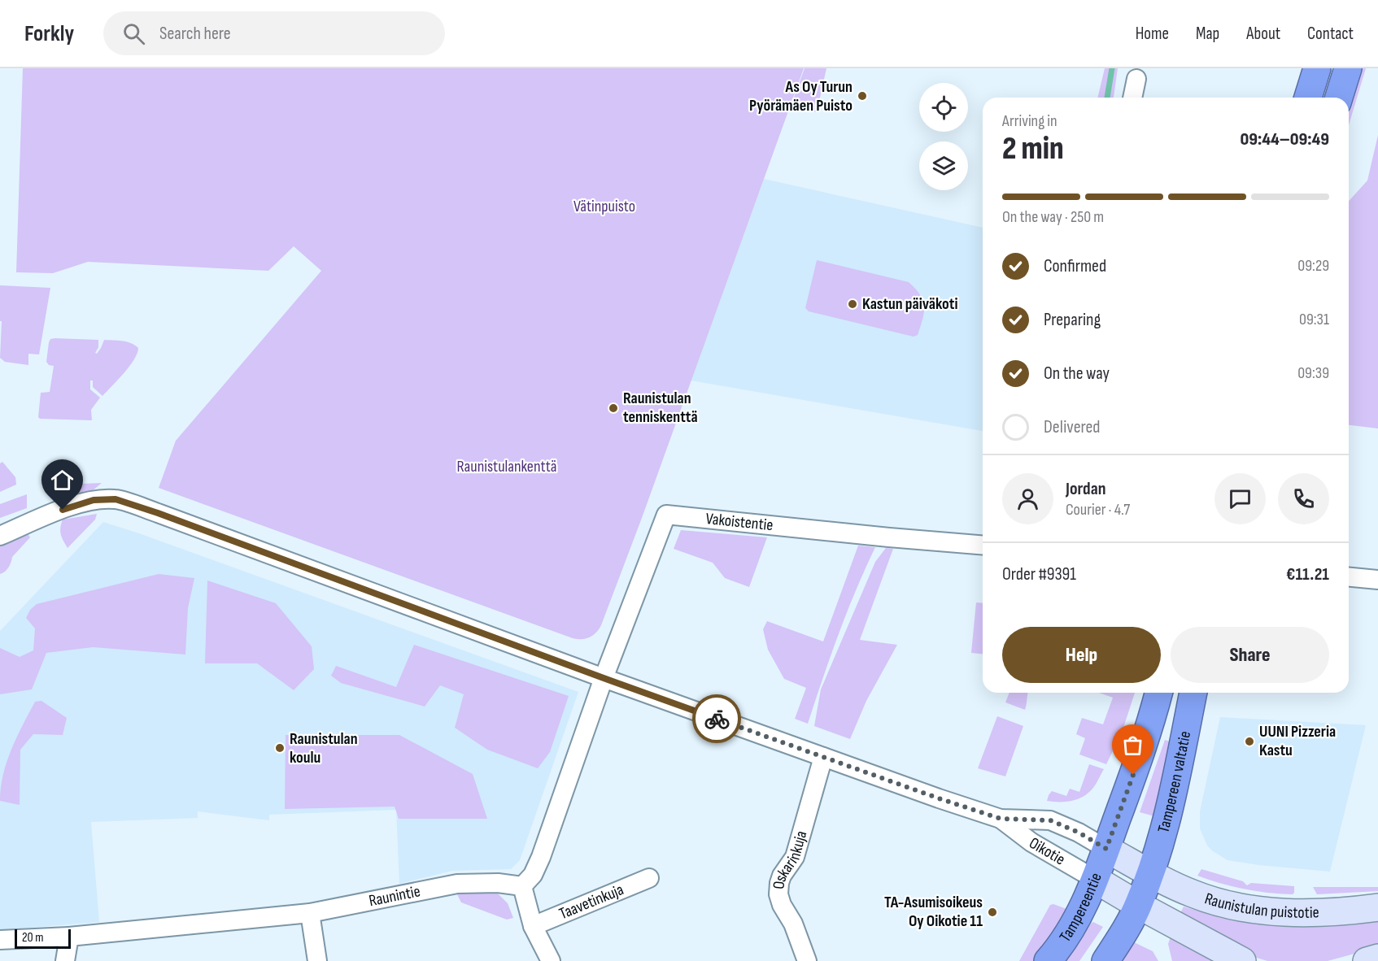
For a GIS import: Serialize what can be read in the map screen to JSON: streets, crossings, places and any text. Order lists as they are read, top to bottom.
{
  "streets": {
    "highway": ["Tampereen valtatie", "Tampereentie"],
    "main road": ["Raunistulan puistotie"],
    "street": [
      "Vakoistentie",
      "Oikotie",
      "Oskarinkuja",
      "Raunintie",
      "Taavetinkuja"
    ]
  },
  "crossings": [
    ["Vakoistentie", "Oikotie"],
    ["Tampereen valtatie", "Raunistulan puistotie"],
    ["Oikotie", "Oskarinkuja"],
    ["Oikotie", "Raunistulan puistotie"],
    ["Oikotie", "Tampereentie"],
    ["Raunistulan puistotie", "Tampereentie"]
  ],
  "parks": ["Vätinpuisto", "Raunistulankenttä"],
  "places": [
    "As Oy Turun Pyörämäen Puisto",
    "Kastun päiväkoti",
    "Raunistulan tenniskenttä",
    "UUNI Pizzeria Kastu",
    "Raunistulan koulu",
    "TA-Asumisoikeus Oy Oikotie 11"
  ],
  "scale_bar": "20 m",
  "page": {
    "header": "Forkly",
    "search": "Search here",
    "nav": [
      "Home",
      "Map",
      "About",
      "Contact"
    ],
    "heading": ["2 min", "Arriving in", "09:44–09:49"],
    "panel": [
      "Jordan",
      "Courier · 4.7",
      "Order #9391",
      "€11.21"
    ],
    "bar": "On the way · 250 m",
    "list": [
      ["Confirmed", "09:29"],
      ["Preparing", "09:31"],
      ["On the way", "09:39"],
      "Delivered"
    ],
    "buttons": ["Help", "Share"],
    "scale": "20 m"
  }
}
